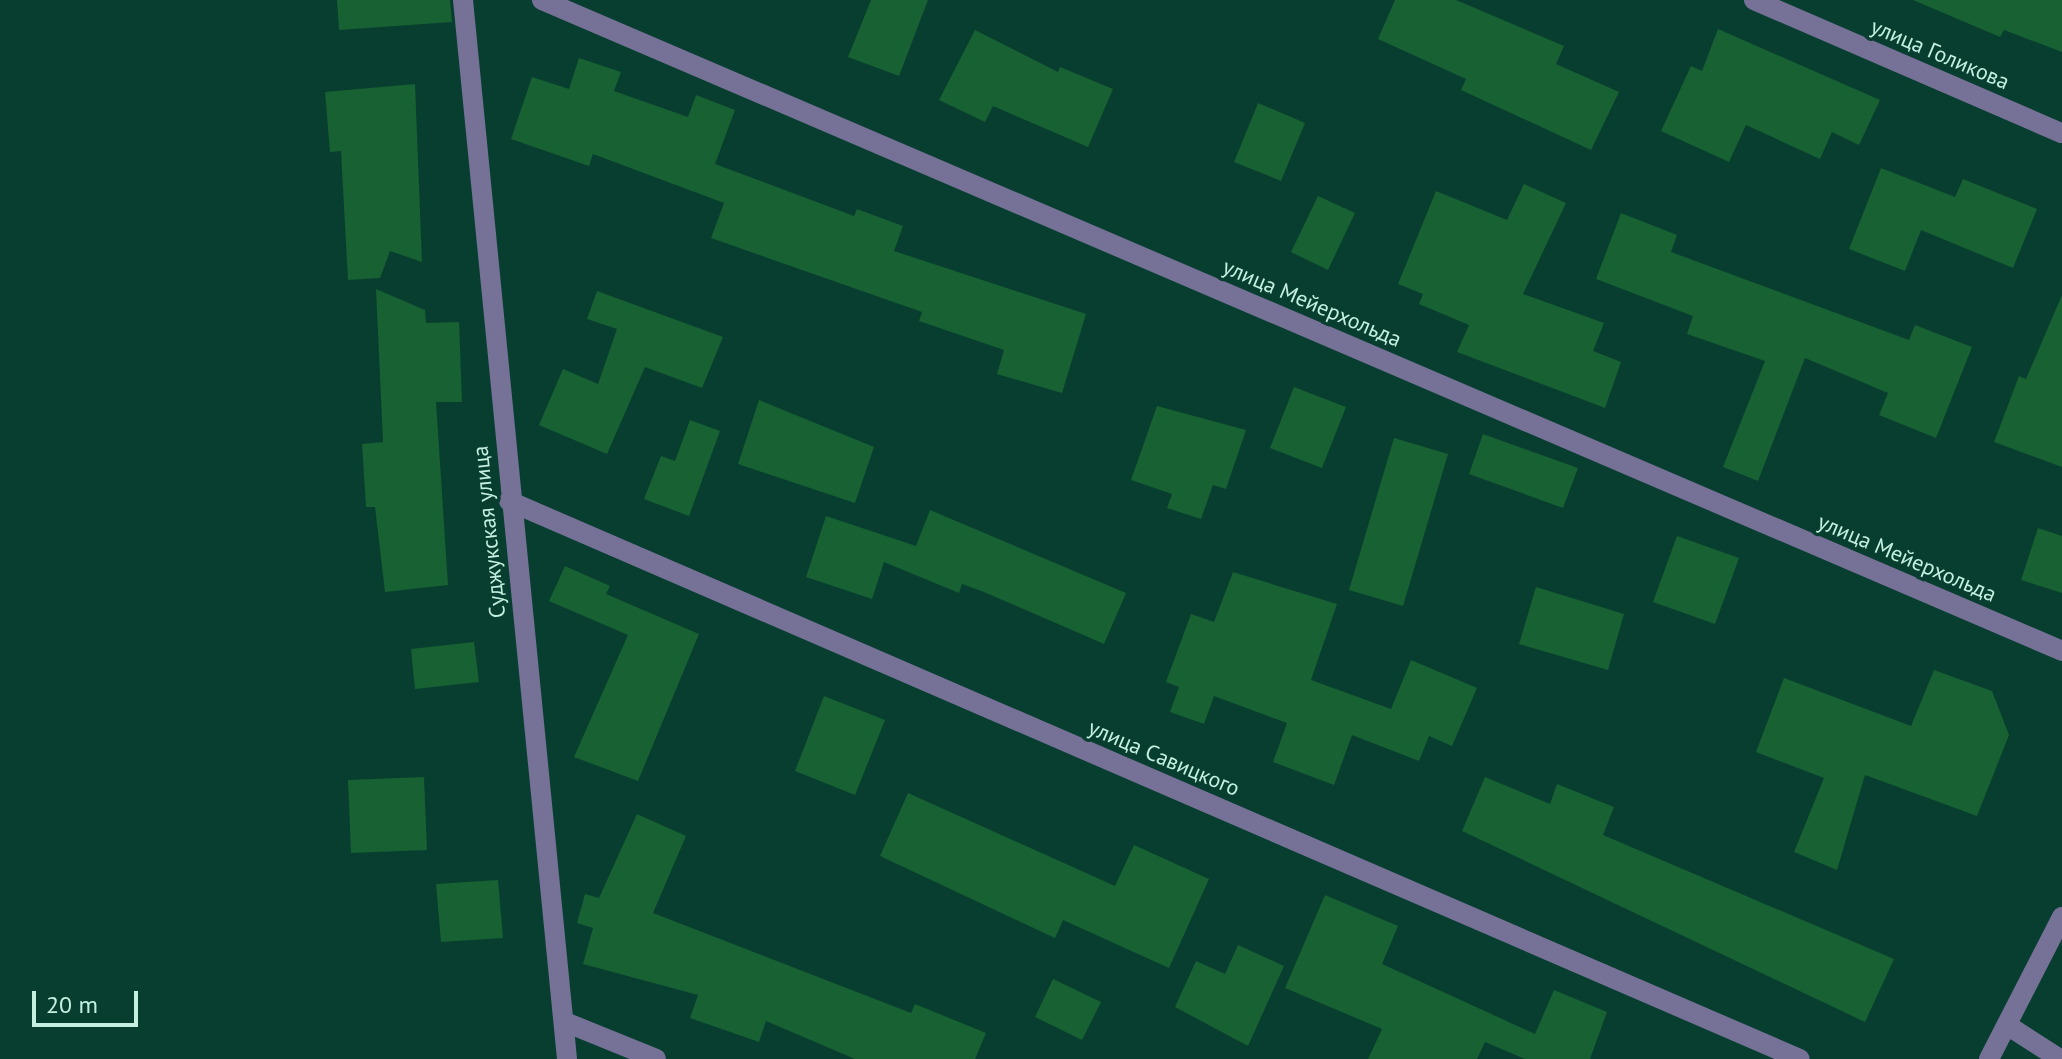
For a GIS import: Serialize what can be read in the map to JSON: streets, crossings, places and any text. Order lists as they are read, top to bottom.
{
  "streets": {
    "street": [
      "улица Голикова",
      "улица Мейерхольда",
      "Суджукская улица",
      "улица Савицкого"
    ]
  },
  "crossings": [
    ["Суджукская улица", "улица Савицкого"]
  ],
  "scale_bar": "20 m"
}
